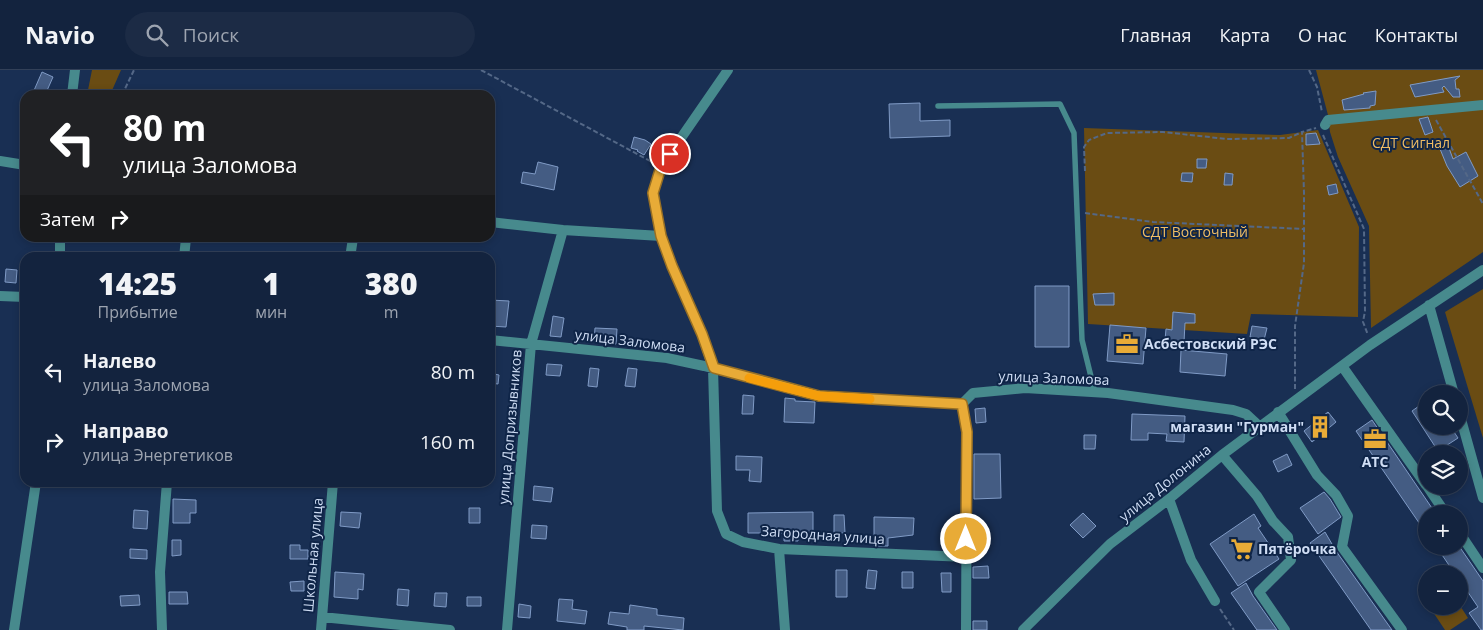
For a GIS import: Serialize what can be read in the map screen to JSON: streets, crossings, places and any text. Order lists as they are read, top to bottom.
{
  "streets": {
    "street": [
      "улица Заломова",
      "улица Допризывников",
      "улица Долонина",
      "Загородная улица",
      "Школьная улица"
    ]
  },
  "crossings": [
    ["улица Заломова", "улица Допризывников"],
    ["улица Заломова", "улица Долонина"],
    ["улица Заломова", "Загородная улица"]
  ],
  "parks": ["СДТ Сигнал", "СДТ Восточный"],
  "places": {
    "office": ["Асбестовский РЭС", "АТС"],
    "building": ["магазин \"Гурман\""],
    "supermarket": ["Пятёрочка"]
  },
  "page": {
    "header": "Navio",
    "search": "Поиск",
    "nav": [
      "Главная",
      "Карта",
      "О нас",
      "Контакты"
    ],
    "turn": ["80 m", "улица Заломова"],
    "then": "Затем",
    "eta": [
      "14:25",
      "Прибытие",
      "1",
      "мин",
      "380",
      "m"
    ],
    "list": [
      {
        "name": "Налево",
        "note": "улица Заломова",
        "value": "80 m"
      },
      {
        "name": "Направо",
        "note": "улица Энергетиков",
        "value": "160 m"
      }
    ],
    "map_buttons": ["+", "−"]
  }
}
